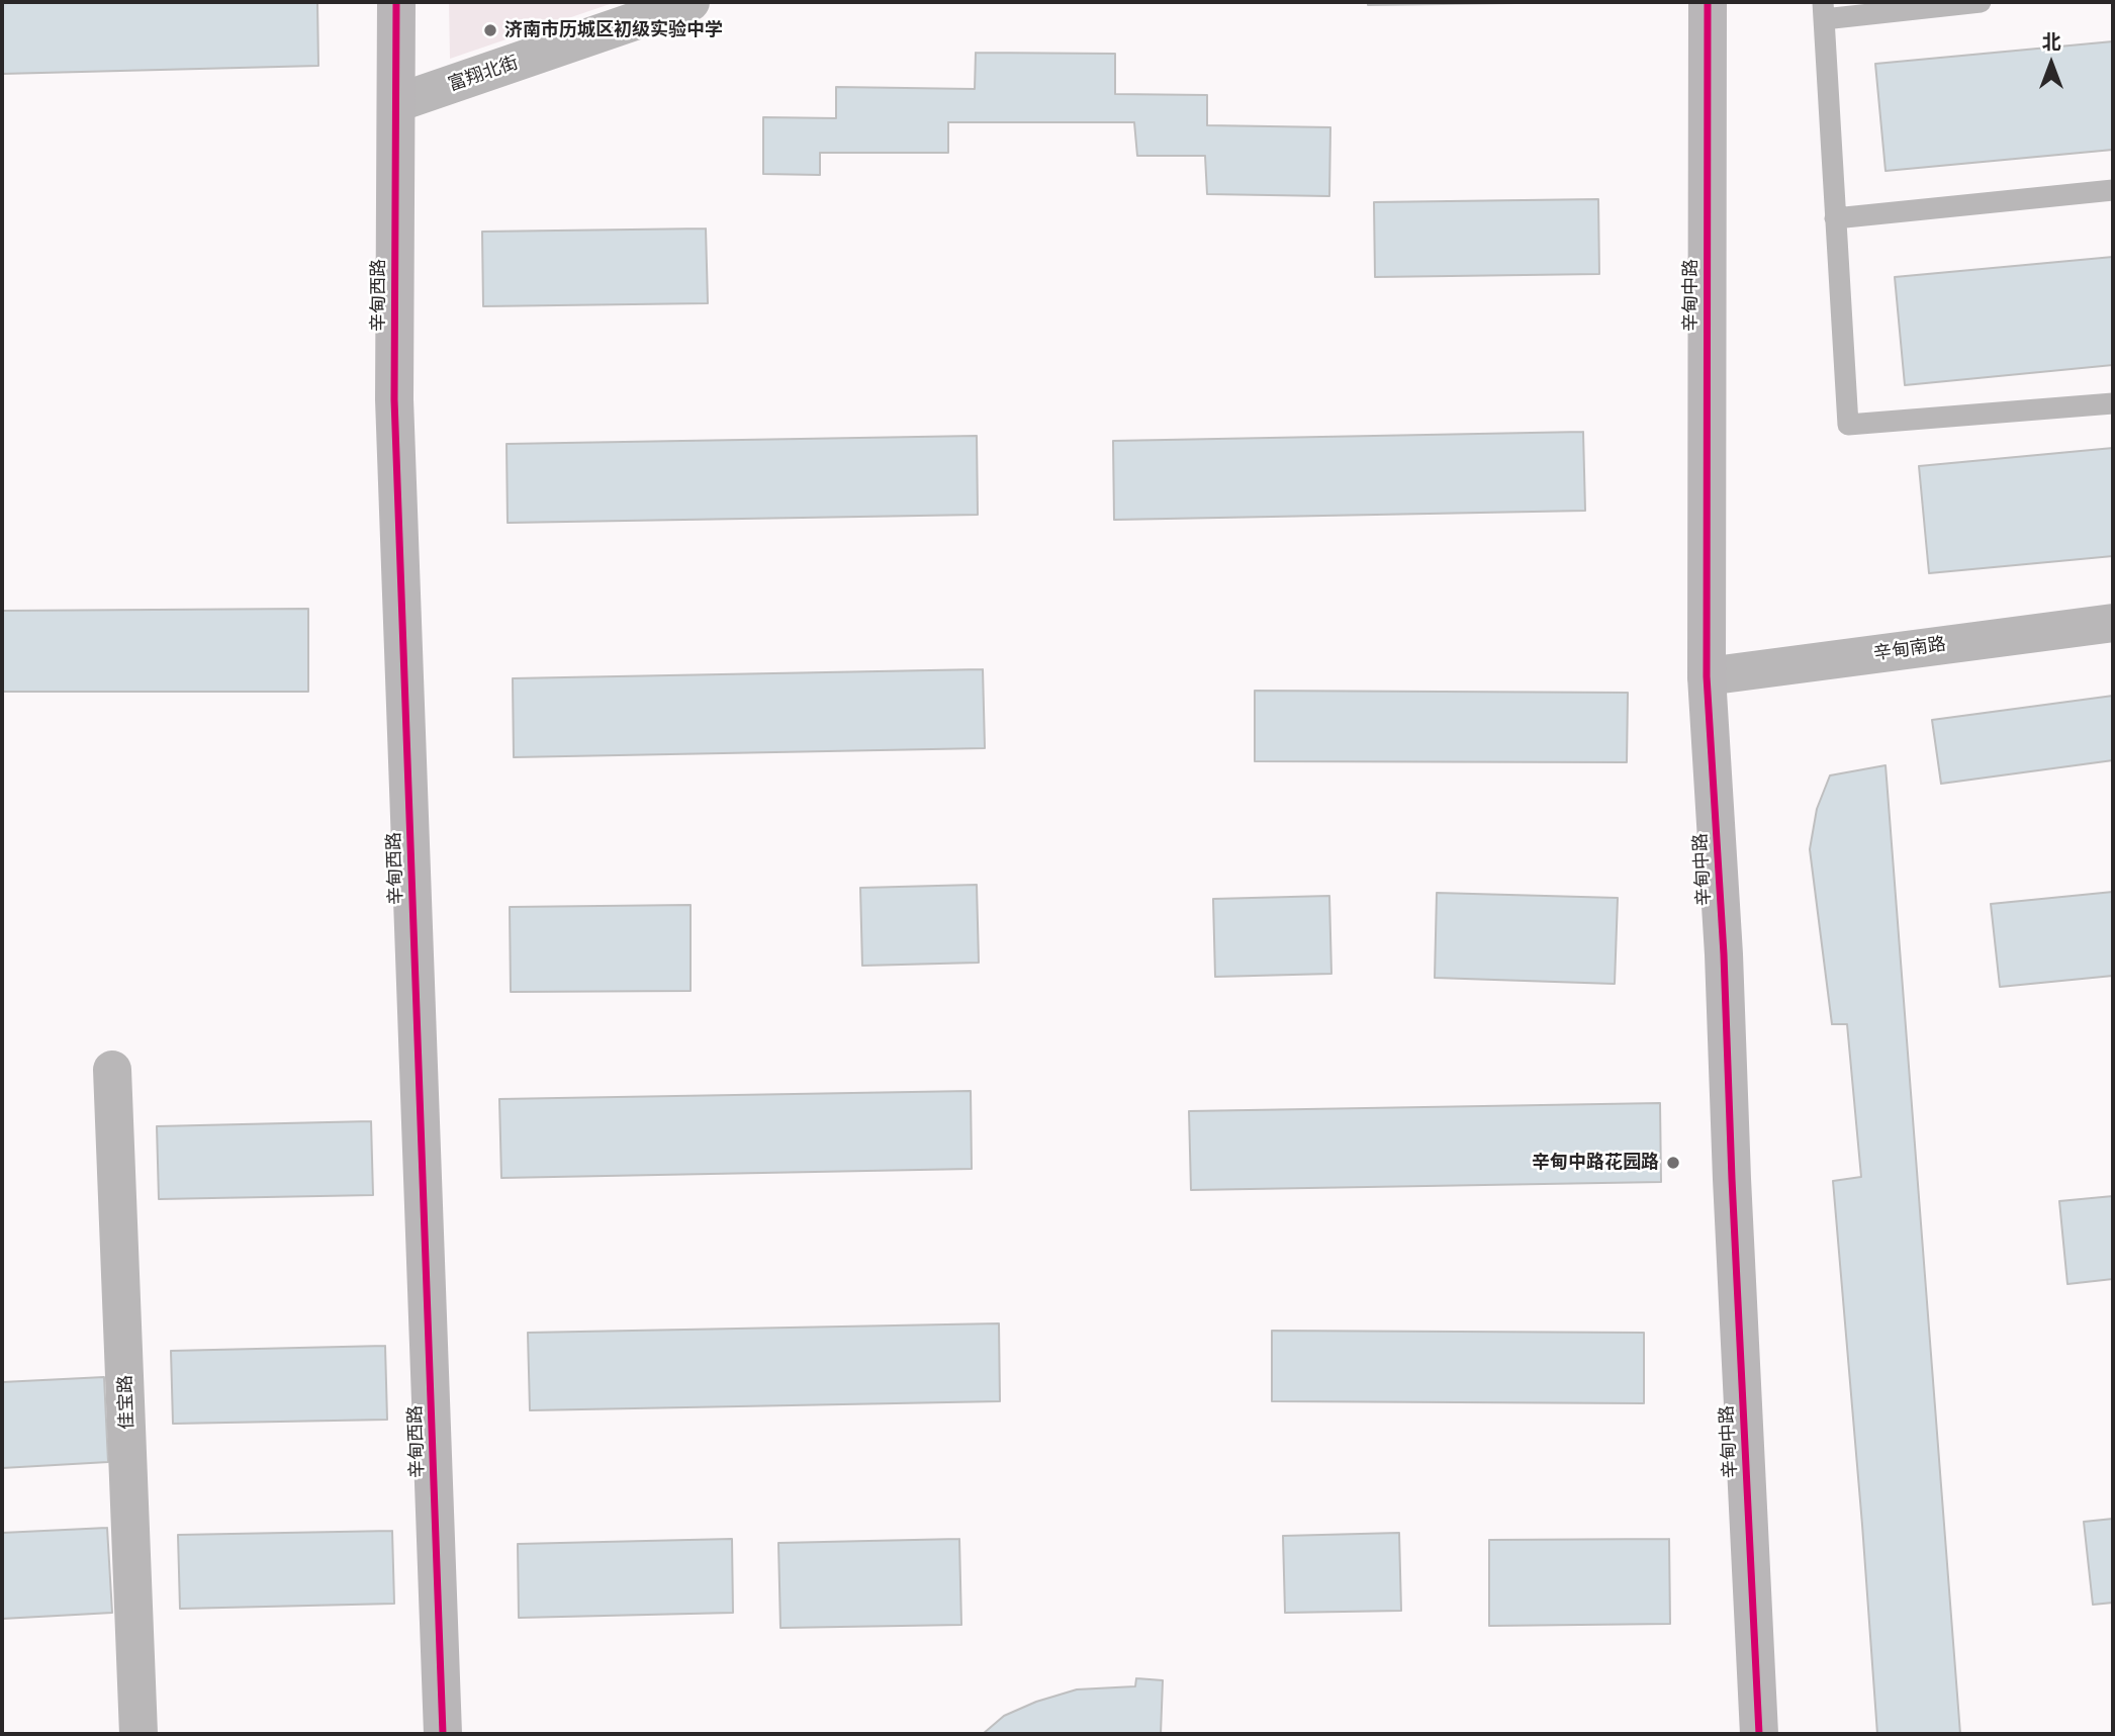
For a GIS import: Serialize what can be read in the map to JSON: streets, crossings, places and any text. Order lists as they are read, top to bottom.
{
  "streets": {
    "street": [
      "富翔北街",
      "辛甸西路",
      "辛甸中路",
      "辛甸南路",
      "佳宝路"
    ]
  },
  "crossings": [
    ["富翔北街", "辛甸西路"],
    ["辛甸中路", "辛甸南路"]
  ],
  "places": ["济南市历城区初级实验中学", "辛甸中路花园路"],
  "north": "top"
}
